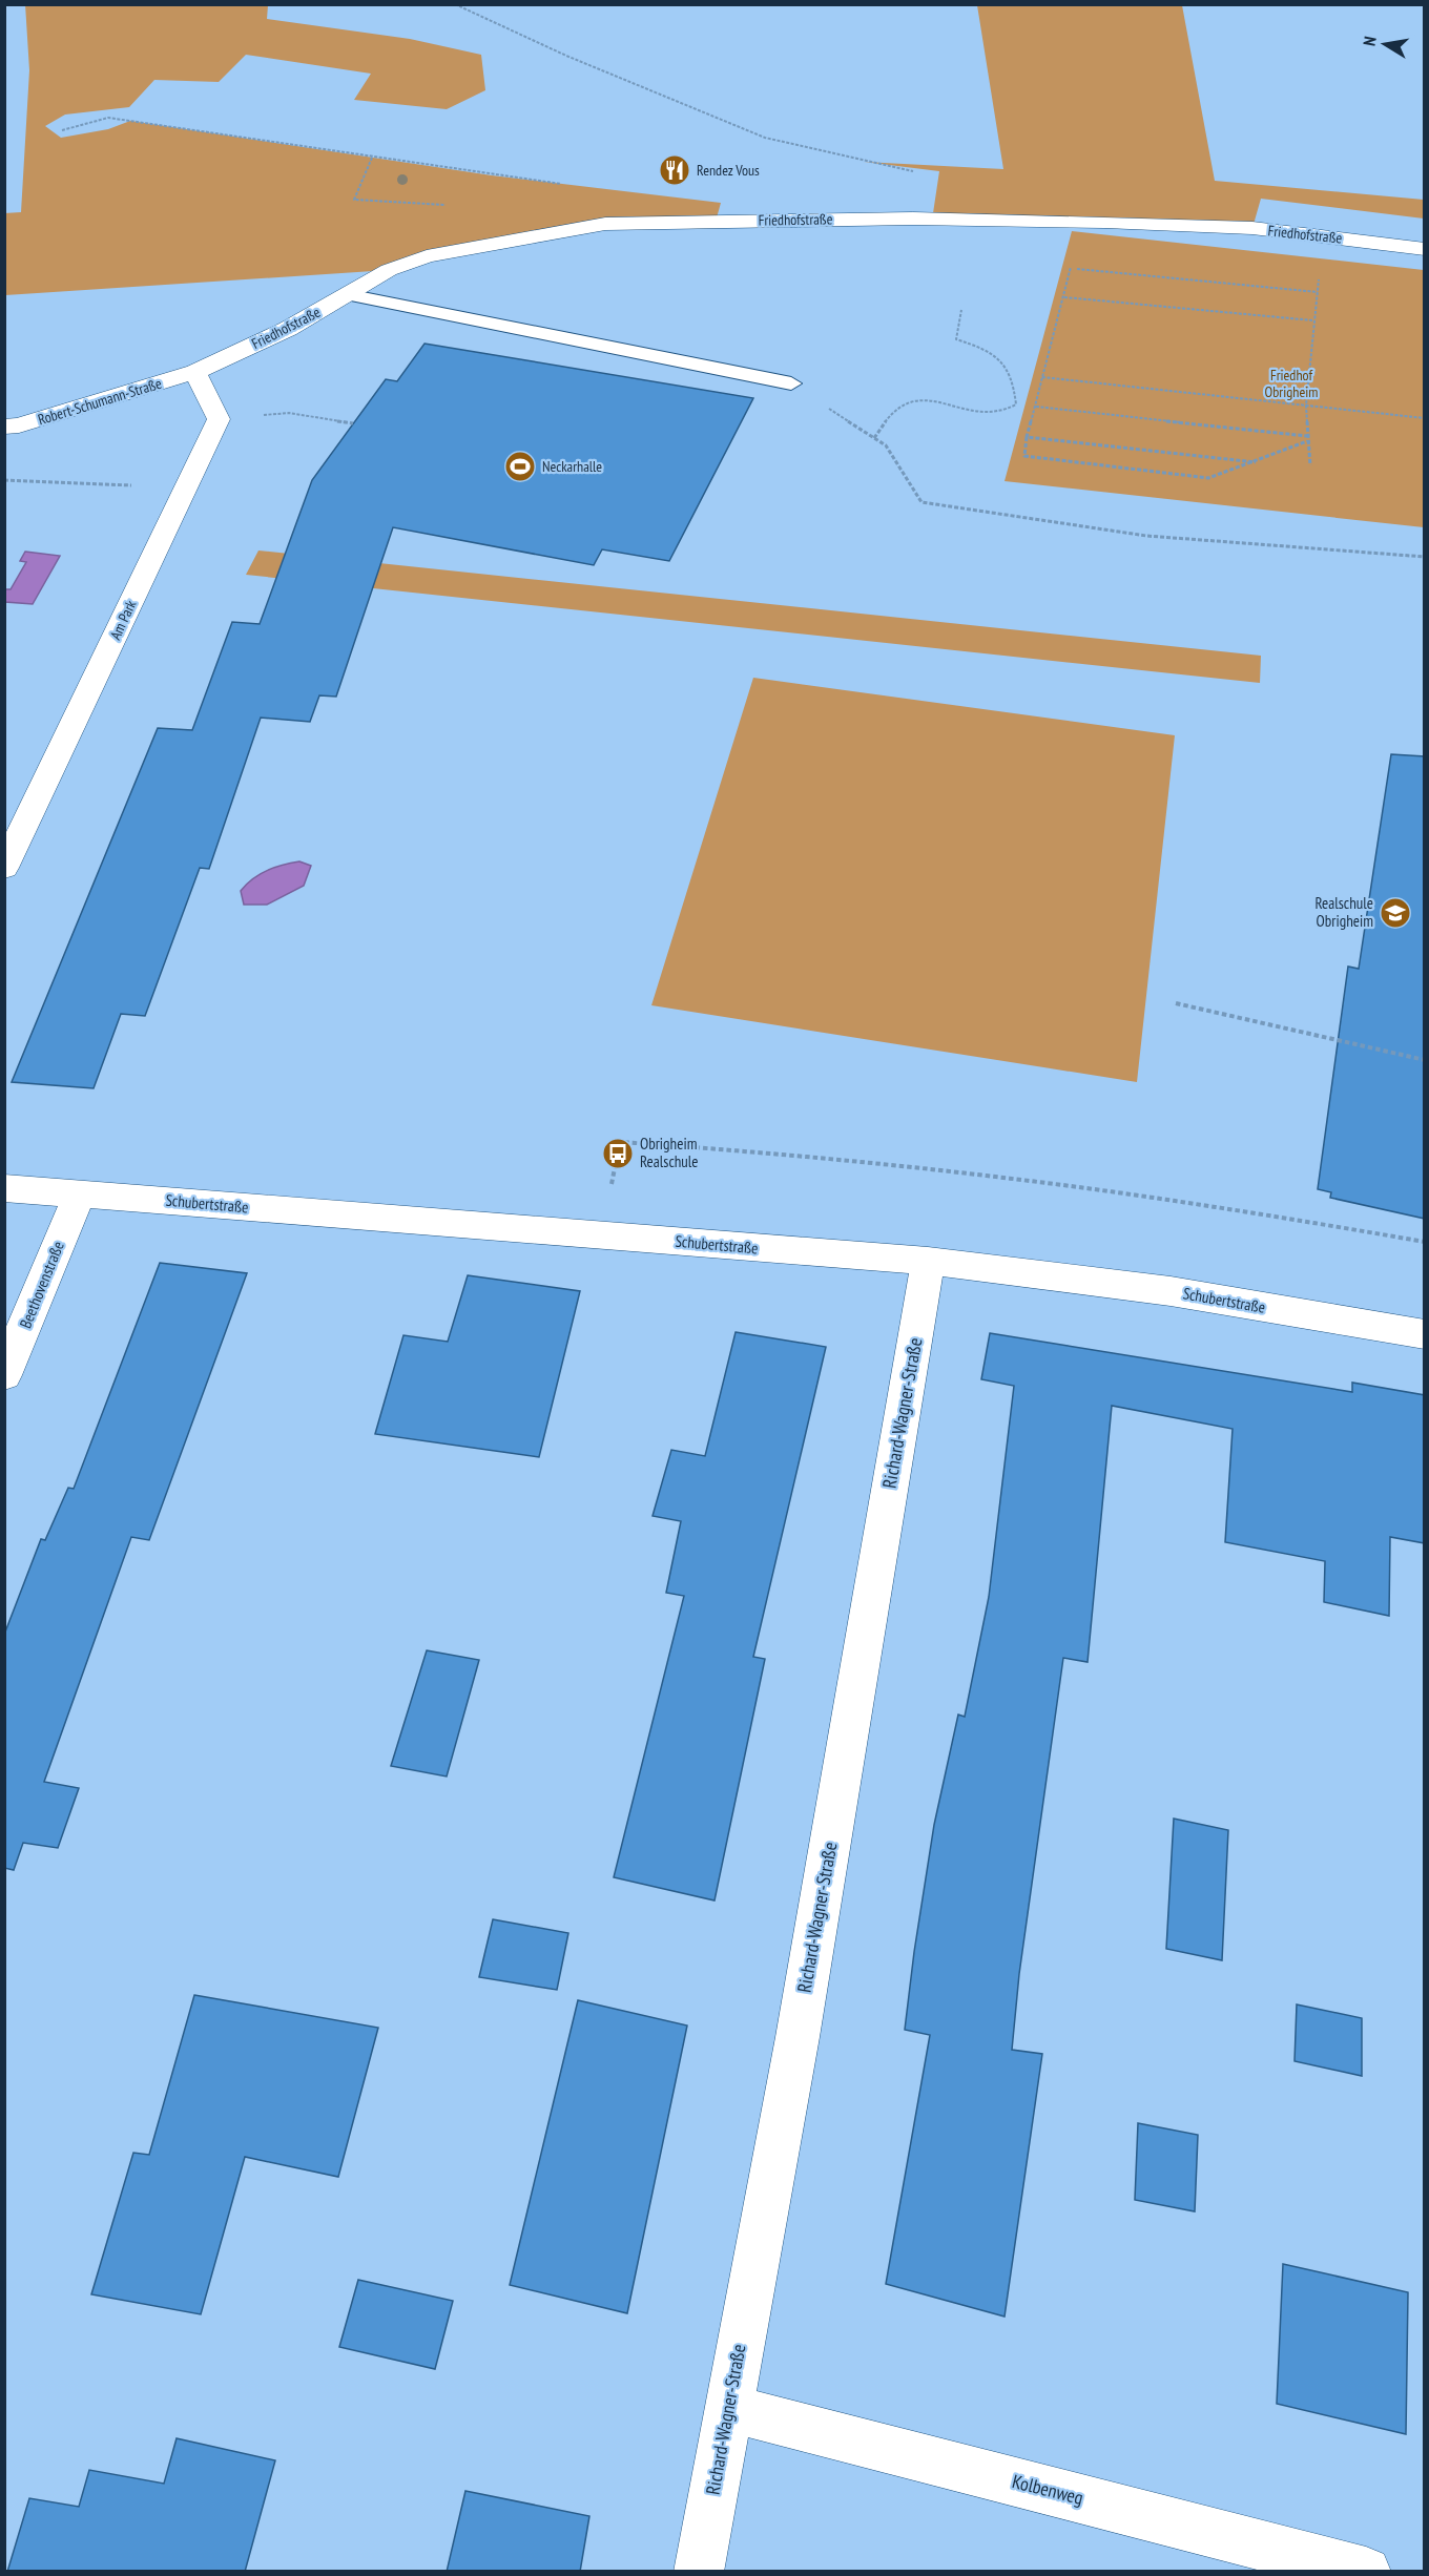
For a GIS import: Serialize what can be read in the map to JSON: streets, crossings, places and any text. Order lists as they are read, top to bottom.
{
  "streets": {
    "street": [
      "Friedhofstraße",
      "Robert-Schumann-Straße",
      "Am Park",
      "Schubertstraße",
      "Beethovenstraße",
      "Richard-Wagner-Straße",
      "Kolbenweg"
    ]
  },
  "crossings": [
    ["Friedhofstraße", "Robert-Schumann-Straße"],
    ["Schubertstraße", "Beethovenstraße"],
    ["Schubertstraße", "Richard-Wagner-Straße"],
    ["Richard-Wagner-Straße", "Kolbenweg"]
  ],
  "parks": ["Friedhof Obrigheim"],
  "places": {
    "restaurant": ["Rendez Vous"],
    "sports": ["Neckarhalle"],
    "school or university": ["Realschule Obrigheim"],
    "bus stop": ["Obrigheim Realschule"]
  },
  "north": "left"
}
